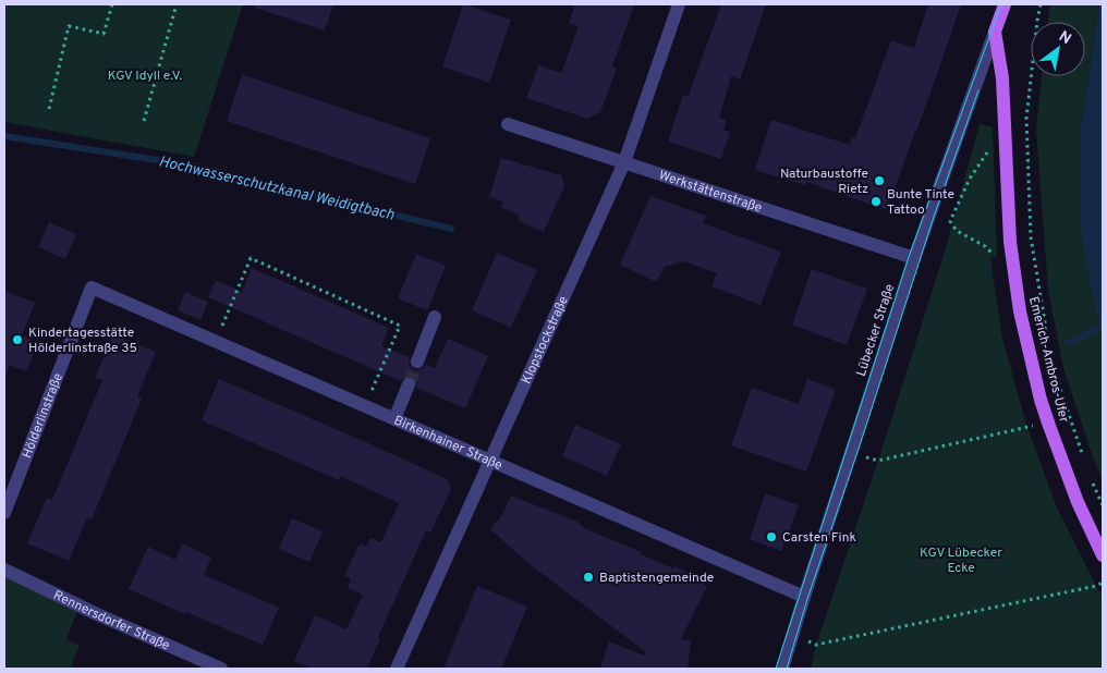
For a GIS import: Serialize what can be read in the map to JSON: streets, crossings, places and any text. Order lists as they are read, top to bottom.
{
  "streets": {
    "main road": ["Lübecker Straße", "Emerich-Ambros-Ufer"],
    "street": [
      "Werkstättenstraße",
      "Klopstockstraße",
      "Hölderlinstraße",
      "Birkenhainer Straße",
      "Rennersdorfer Straße"
    ]
  },
  "crossings": [
    ["Werkstättenstraße", "Lübecker Straße"],
    ["Werkstättenstraße", "Klopstockstraße"],
    ["Lübecker Straße", "Emerich-Ambros-Ufer"],
    ["Lübecker Straße", "Birkenhainer Straße"],
    ["Klopstockstraße", "Birkenhainer Straße"],
    ["Hölderlinstraße", "Birkenhainer Straße"]
  ],
  "water": ["Hochwasserschutzkanal Weidigtbach"],
  "parks": ["KGV Idyll e.V.", "KGV Lübecker Ecke"],
  "places": [
    "Naturbaustoffe Rietz",
    "Bunte Tinte Tattoo",
    "Kindertagesstätte Hölderlinstraße 35",
    "Carsten Fink",
    "Baptistengemeinde"
  ],
  "north": "top right"
}
